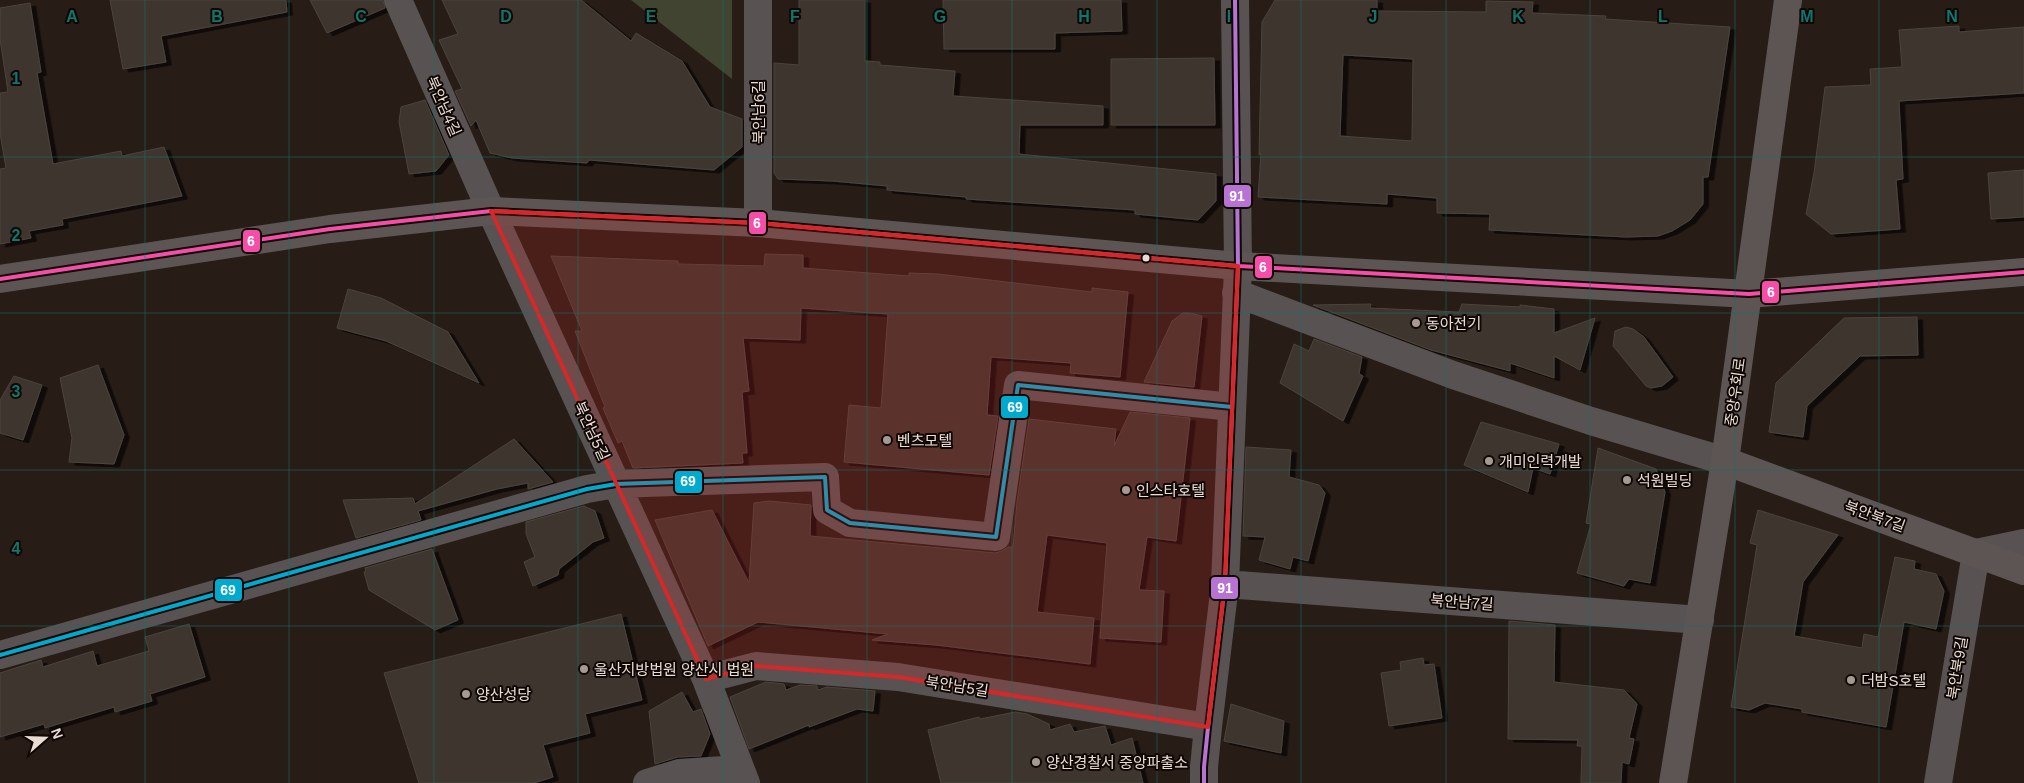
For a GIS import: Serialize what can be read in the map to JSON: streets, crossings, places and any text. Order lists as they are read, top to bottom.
{
  "streets": {
    "main road": ["중앙우회로", "북안북7길"],
    "street": [
      "북안남4길",
      "북안남6길",
      "북안남5길",
      "북안남7길",
      "북안북9길"
    ]
  },
  "crossings": [
    ["북안남4길", "북안남5길"],
    ["중앙우회로", "북안북7길"],
    ["중앙우회로", "북안남7길"],
    ["북안북7길", "북안북9길"]
  ],
  "places": [
    "동아전기",
    "벤츠모텔",
    "개미인력개발",
    "석원빌딩",
    "인스타호텔",
    "울산지방법원 양산시 법원",
    "더밤S호텔",
    "양산성당",
    "양산경찰서 중앙파출소"
  ],
  "lines": ["transit line 91", "transit line 6", "transit line 69"],
  "north": "right",
  "grid": {
    "columns": [
      "A",
      "B",
      "C",
      "D",
      "E",
      "F",
      "G",
      "H",
      "I",
      "J",
      "K",
      "L",
      "M",
      "N"
    ],
    "rows": [
      "1",
      "2",
      "3",
      "4"
    ]
  }
}
